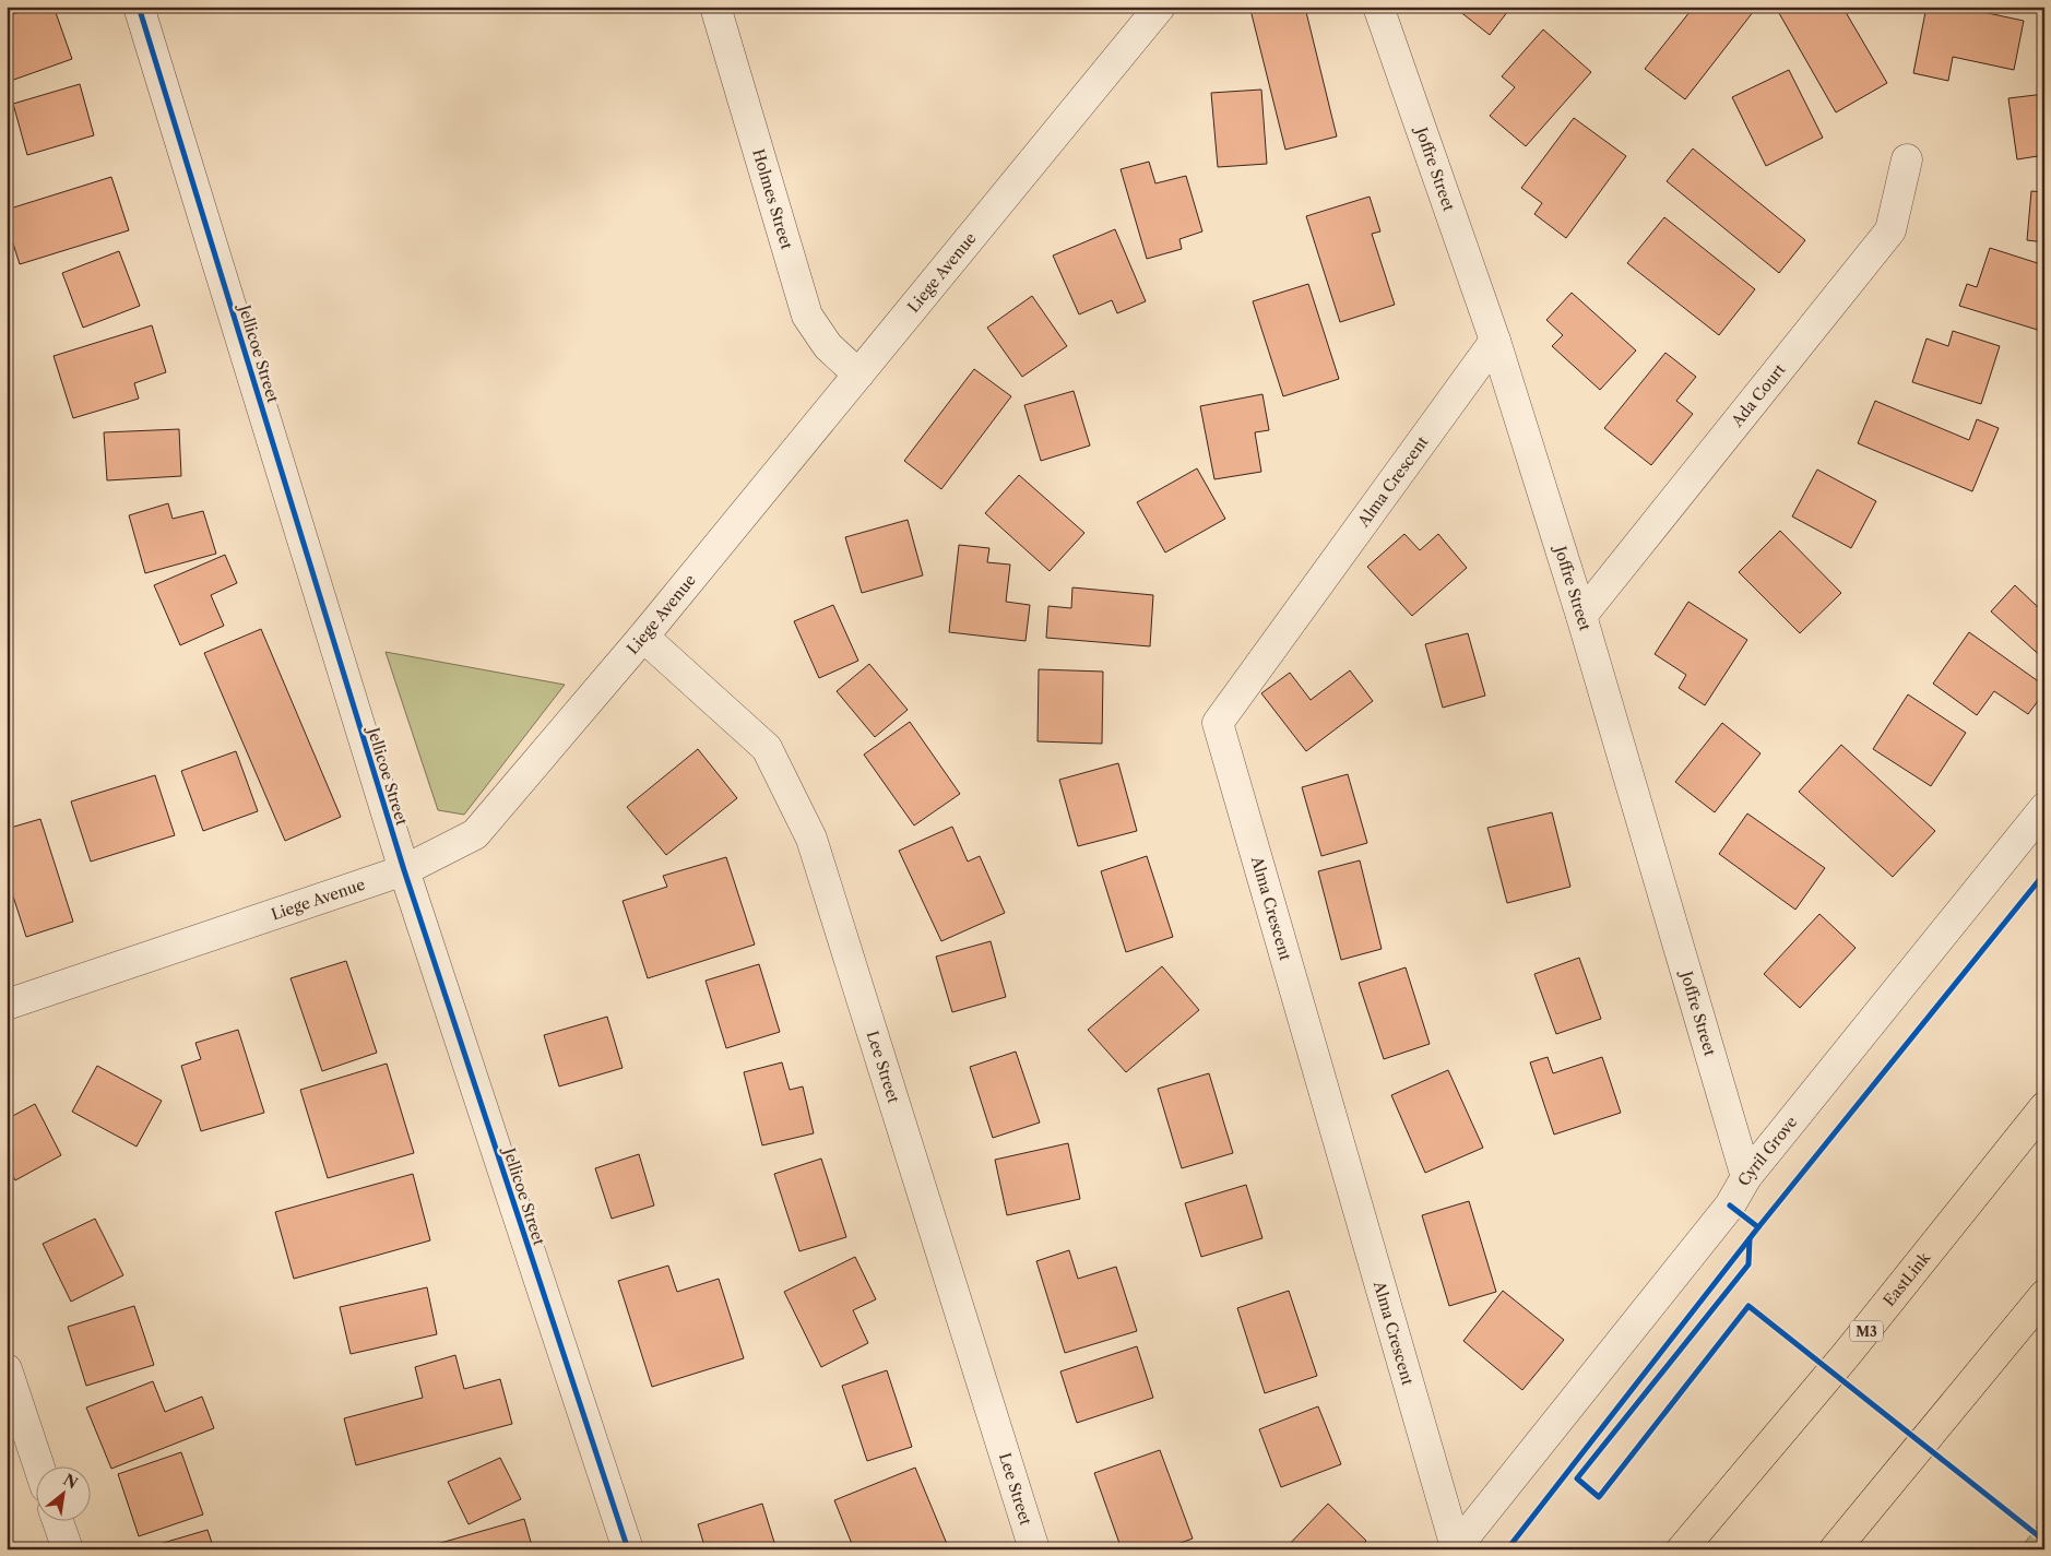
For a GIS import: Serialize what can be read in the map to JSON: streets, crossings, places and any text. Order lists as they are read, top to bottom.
{
  "streets": {
    "highway": ["EastLink", "M3"],
    "street": [
      "Joffre Street",
      "Holmes Street",
      "Liege Avenue",
      "Jellicoe Street",
      "Ada Court",
      "Alma Crescent",
      "Lee Street",
      "Cyril Grove"
    ]
  },
  "crossings": [
    ["Joffre Street", "Ada Court"],
    ["Joffre Street", "Alma Crescent"],
    ["Joffre Street", "Cyril Grove"],
    ["Holmes Street", "Liege Avenue"],
    ["Liege Avenue", "Jellicoe Street"],
    ["Liege Avenue", "Lee Street"],
    ["Alma Crescent", "Cyril Grove"]
  ],
  "north": "top right"
}
